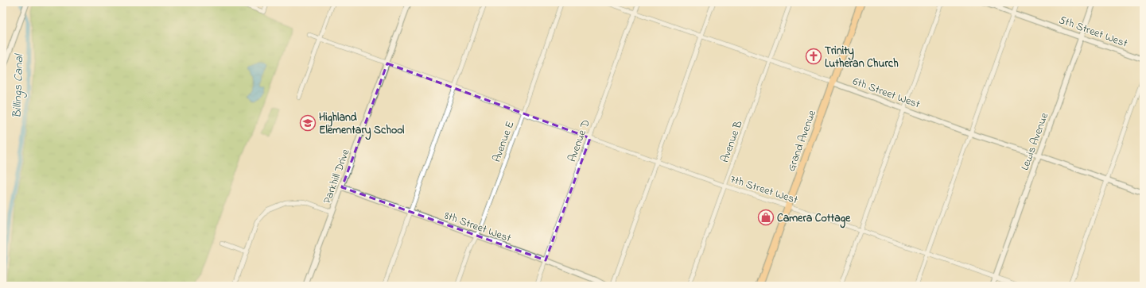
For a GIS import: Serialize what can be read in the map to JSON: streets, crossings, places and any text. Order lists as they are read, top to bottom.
{
  "streets": {
    "main road": ["Grand Avenue"],
    "street": [
      "5th Street West",
      "6th Street West",
      "Avenue D",
      "Avenue E",
      "Avenue B",
      "Lewis Avenue",
      "Parkhill Drive",
      "7th Street West",
      "8th Street West"
    ]
  },
  "crossings": [
    ["5th Street West", "Lewis Avenue"],
    ["6th Street West", "Avenue D"],
    ["6th Street West", "Grand Avenue"],
    ["6th Street West", "Avenue B"],
    ["6th Street West", "Lewis Avenue"],
    ["Avenue D", "7th Street West"],
    ["Avenue D", "8th Street West"],
    ["Grand Avenue", "7th Street West"],
    ["Avenue E", "7th Street West"],
    ["Avenue E", "8th Street West"],
    ["Avenue B", "7th Street West"],
    ["Lewis Avenue", "7th Street West"],
    ["Parkhill Drive", "7th Street West"],
    ["Parkhill Drive", "8th Street West"]
  ],
  "water": ["Billings Canal"],
  "places": {
    "church": ["Trinity Lutheran Church"],
    "school or university": ["Highland Elementary School"],
    "shop": ["Camera Cottage"]
  }
}
